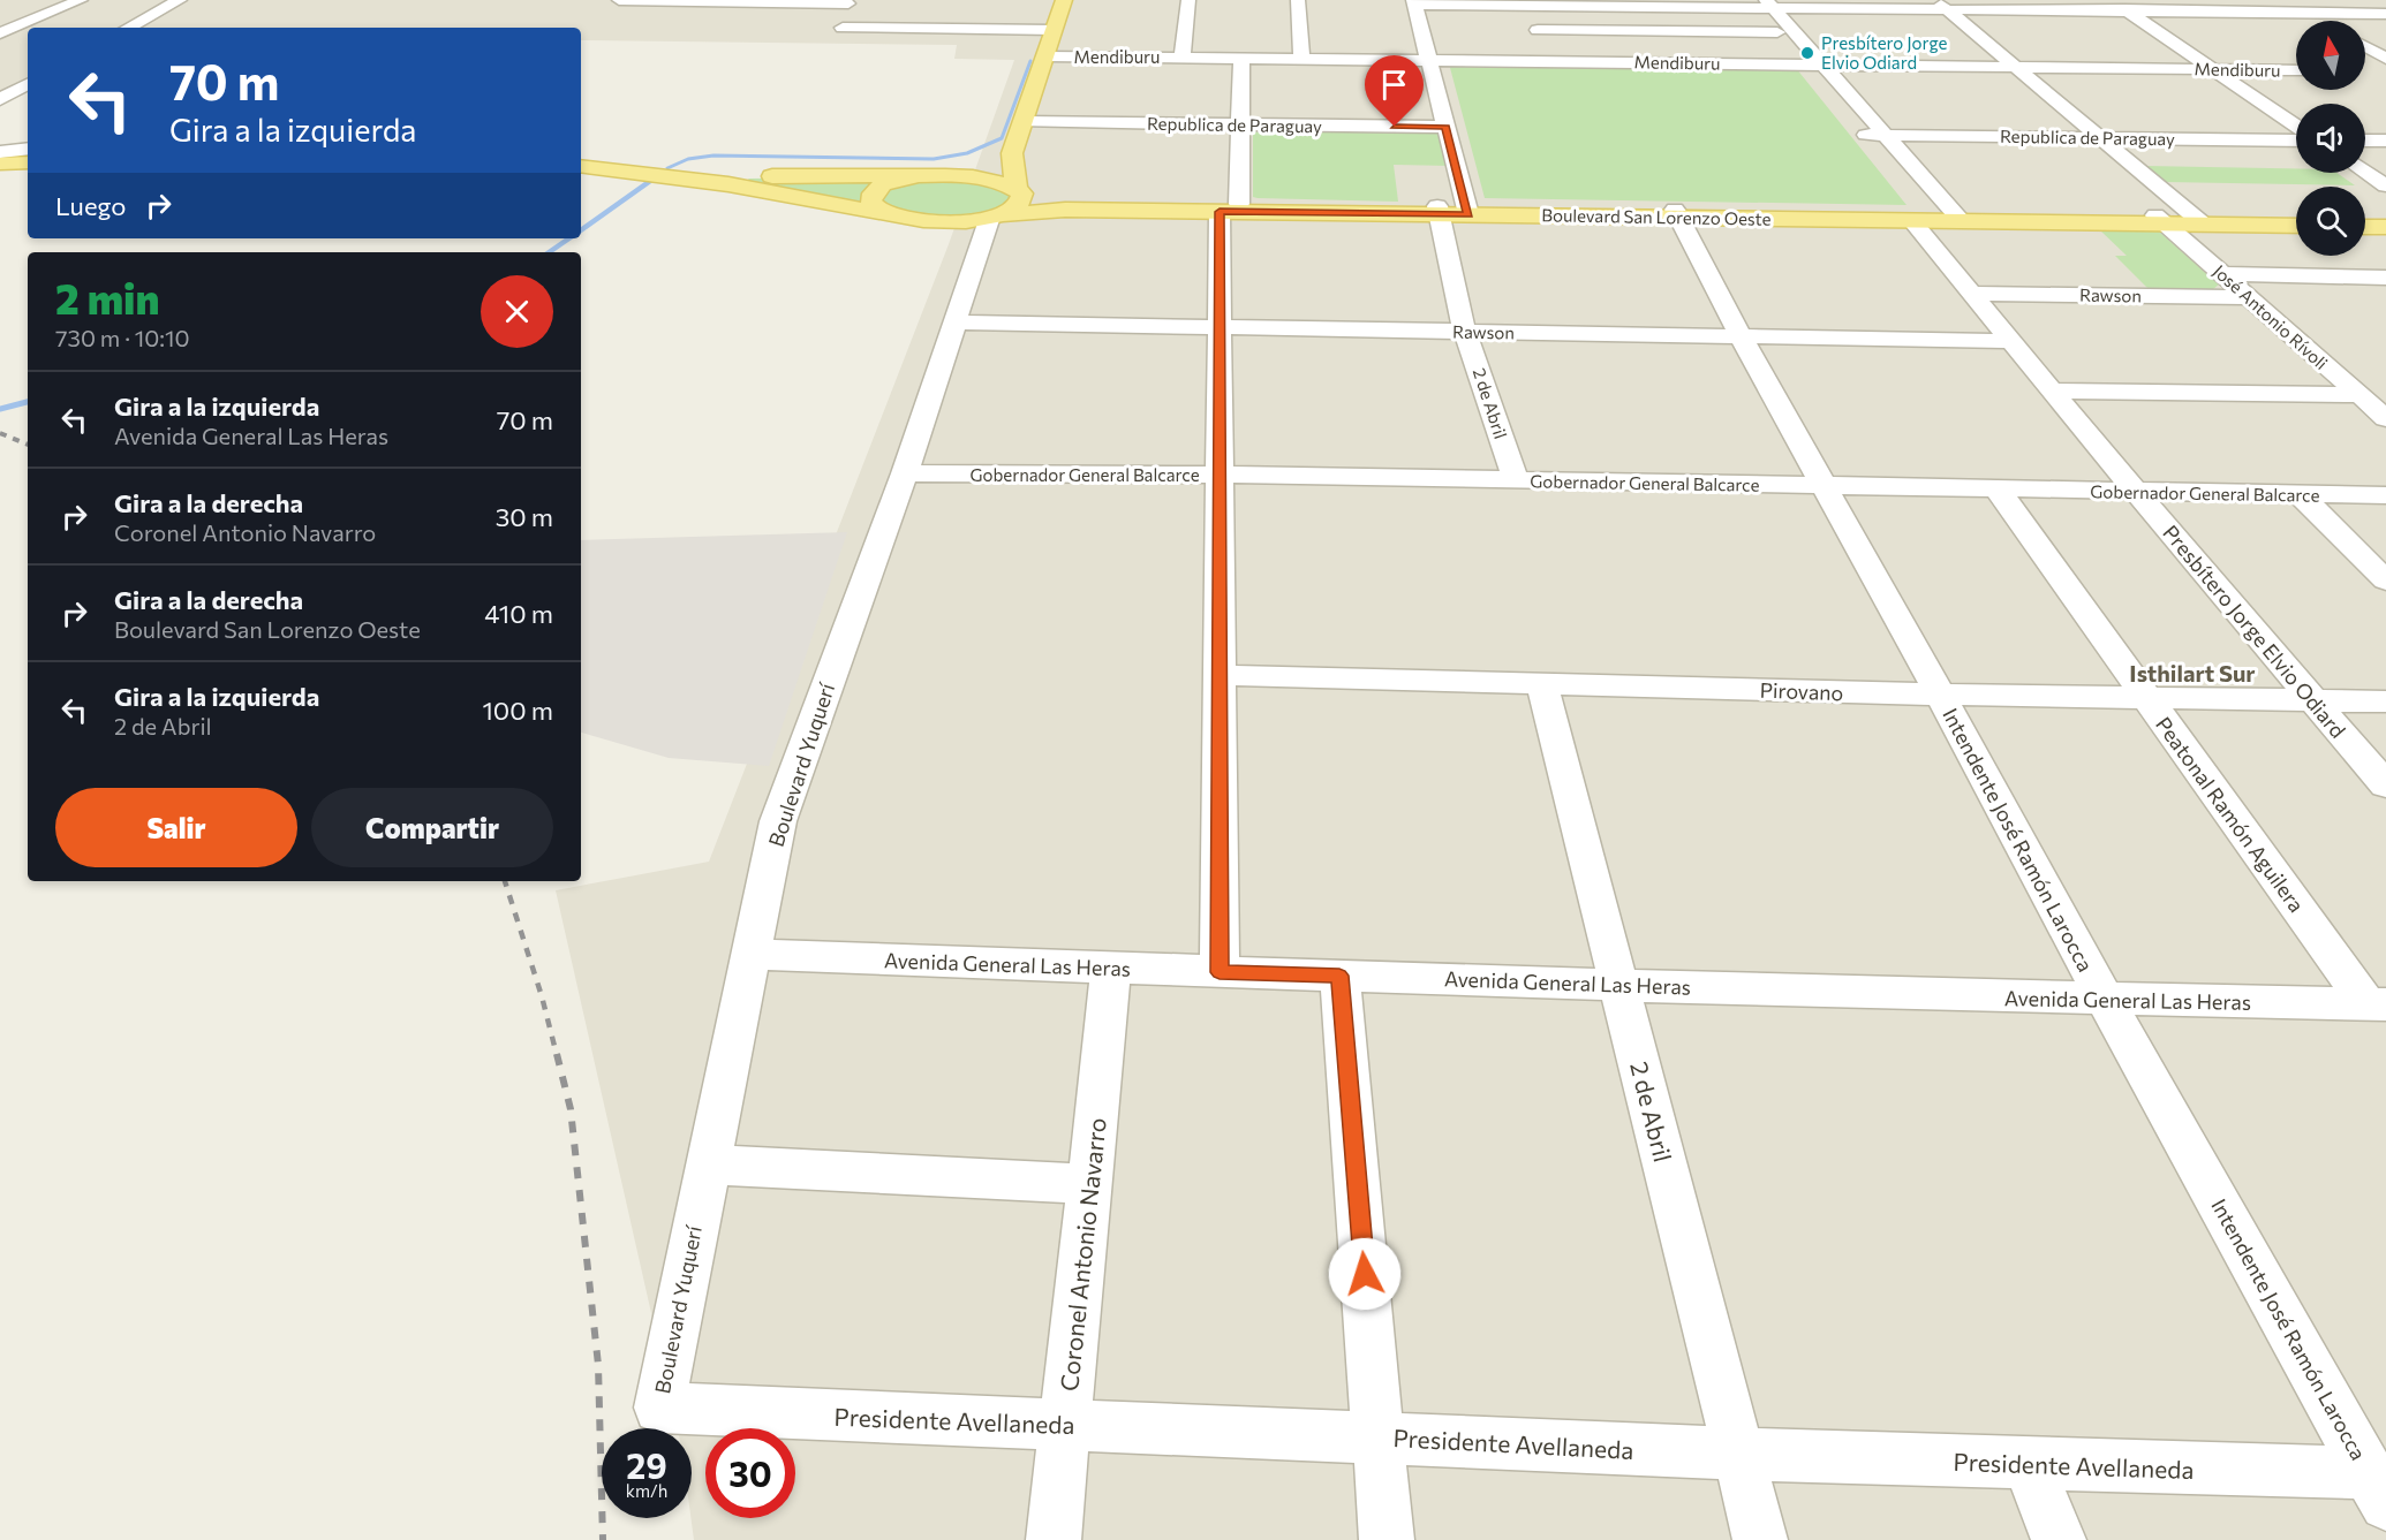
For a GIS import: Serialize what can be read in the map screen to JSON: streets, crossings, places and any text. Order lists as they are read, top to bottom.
{
  "streets": {
    "main road": ["Boulevard San Lorenzo Oeste"],
    "street": [
      "Mendiburu",
      "Republica de Paraguay",
      "Rawson",
      "José Antonio Rívoli",
      "2 de Abril",
      "Gobernador General Balcarce",
      "Presbítero Jorge Elvio Odiard",
      "Pirovano",
      "Boulevard Yuquerí",
      "Peatonal Ramón Aguilera",
      "Intendente José Ramón Larocca",
      "Avenida General Las Heras",
      "Coronel Antonio Navarro",
      "Presidente Avellaneda"
    ]
  },
  "crossings": [
    ["Mendiburu", "Presbítero Jorge Elvio Odiard"],
    ["Republica de Paraguay", "Presbítero Jorge Elvio Odiard"],
    ["Boulevard San Lorenzo Oeste", "José Antonio Rívoli"],
    ["Boulevard San Lorenzo Oeste", "2 de Abril"],
    ["Boulevard San Lorenzo Oeste", "Presbítero Jorge Elvio Odiard"],
    ["Boulevard San Lorenzo Oeste", "Boulevard Yuquerí"],
    ["Boulevard San Lorenzo Oeste", "Intendente José Ramón Larocca"],
    ["Rawson", "José Antonio Rívoli"],
    ["Rawson", "2 de Abril"],
    ["Rawson", "Presbítero Jorge Elvio Odiard"],
    ["Rawson", "Boulevard Yuquerí"],
    ["Rawson", "Intendente José Ramón Larocca"],
    ["2 de Abril", "Gobernador General Balcarce"],
    ["2 de Abril", "Pirovano"],
    ["2 de Abril", "Avenida General Las Heras"],
    ["2 de Abril", "Presidente Avellaneda"],
    ["Gobernador General Balcarce", "Presbítero Jorge Elvio Odiard"],
    ["Gobernador General Balcarce", "Boulevard Yuquerí"],
    ["Gobernador General Balcarce", "Peatonal Ramón Aguilera"],
    ["Gobernador General Balcarce", "Intendente José Ramón Larocca"],
    ["Presbítero Jorge Elvio Odiard", "Pirovano"],
    ["Pirovano", "Peatonal Ramón Aguilera"],
    ["Pirovano", "Intendente José Ramón Larocca"],
    ["Boulevard Yuquerí", "Avenida General Las Heras"],
    ["Boulevard Yuquerí", "Presidente Avellaneda"],
    ["Peatonal Ramón Aguilera", "Avenida General Las Heras"],
    ["Intendente José Ramón Larocca", "Avenida General Las Heras"],
    ["Intendente José Ramón Larocca", "Presidente Avellaneda"],
    ["Avenida General Las Heras", "Coronel Antonio Navarro"],
    ["Coronel Antonio Navarro", "Presidente Avellaneda"]
  ],
  "districts": ["Isthilart Sur"],
  "places": ["Presbítero Jorge Elvio Odiard"],
  "north": "top",
  "page": {
    "turn": ["70 m", "Gira a la izquierda"],
    "then": "Luego",
    "heading": ["2 min", "730 m · 10:10"],
    "list": [
      {
        "name": "Gira a la izquierda",
        "note": "Avenida General Las Heras",
        "value": "70 m"
      },
      {
        "name": "Gira a la derecha",
        "note": "Coronel Antonio Navarro",
        "value": "30 m"
      },
      {
        "name": "Gira a la derecha",
        "note": "Boulevard San Lorenzo Oeste",
        "value": "410 m"
      },
      {
        "name": "Gira a la izquierda",
        "note": "2 de Abril",
        "value": "100 m"
      }
    ],
    "buttons": ["Salir", "Compartir"],
    "speed": "29 km/h",
    "limit": "30"
  }
}
